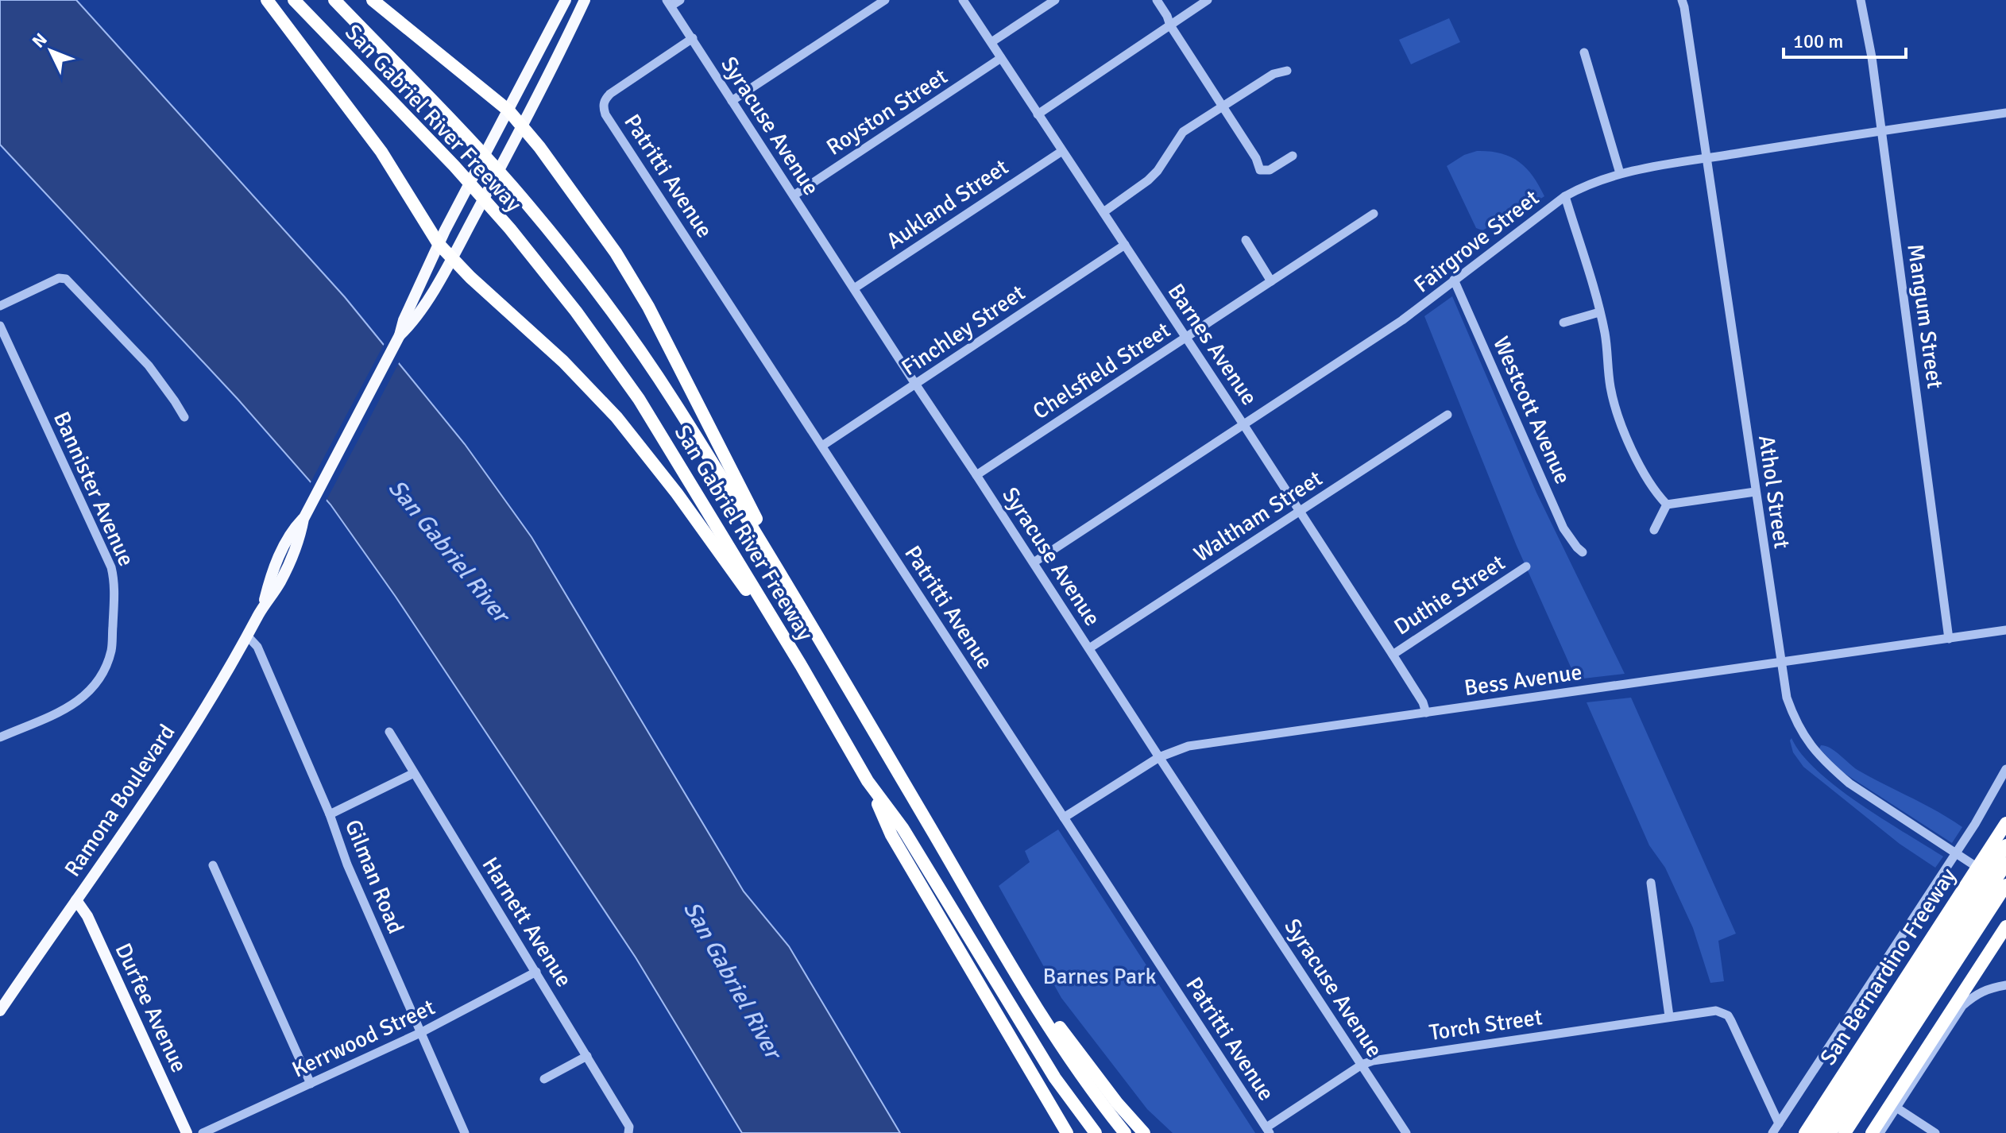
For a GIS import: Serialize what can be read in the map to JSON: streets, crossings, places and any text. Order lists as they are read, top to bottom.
{
  "streets": {
    "highway": ["San Gabriel River Freeway", "San Bernardino Freeway"],
    "main road": ["Ramona Boulevard", "Durfee Avenue"],
    "street": [
      "Royston Street",
      "Syracuse Avenue",
      "Patritti Avenue",
      "Aukland Street",
      "Fairgrove Street",
      "Mangum Street",
      "Finchley Street",
      "Barnes Avenue",
      "Chelsfield Street",
      "Westcott Avenue",
      "Bannister Avenue",
      "Athol Street",
      "Waltham Street",
      "Duthie Street",
      "Bess Avenue",
      "Gilman Road",
      "Harnett Avenue",
      "Torch Street",
      "Kerrwood Street"
    ]
  },
  "crossings": [
    ["Royston Street", "Syracuse Avenue"],
    ["Royston Street", "Barnes Avenue"],
    ["Syracuse Avenue", "Patritti Avenue"],
    ["Syracuse Avenue", "Aukland Street"],
    ["Syracuse Avenue", "Fairgrove Street"],
    ["Syracuse Avenue", "Finchley Street"],
    ["Syracuse Avenue", "Chelsfield Street"],
    ["Syracuse Avenue", "Waltham Street"],
    ["Syracuse Avenue", "Bess Avenue"],
    ["Syracuse Avenue", "Torch Street"],
    ["Patritti Avenue", "Finchley Street"],
    ["Patritti Avenue", "Bess Avenue"],
    ["Patritti Avenue", "Torch Street"],
    ["Aukland Street", "Barnes Avenue"],
    ["Fairgrove Street", "Mangum Street"],
    ["Fairgrove Street", "Barnes Avenue"],
    ["Fairgrove Street", "Westcott Avenue"],
    ["Fairgrove Street", "Athol Street"],
    ["Mangum Street", "Bess Avenue"],
    ["Finchley Street", "Barnes Avenue"],
    ["Barnes Avenue", "Chelsfield Street"],
    ["Barnes Avenue", "Waltham Street"],
    ["Barnes Avenue", "Duthie Street"],
    ["Barnes Avenue", "Bess Avenue"],
    ["Athol Street", "Bess Avenue"],
    ["Ramona Boulevard", "Gilman Road"],
    ["Ramona Boulevard", "Durfee Avenue"],
    ["Gilman Road", "Kerrwood Street"],
    ["Harnett Avenue", "Kerrwood Street"]
  ],
  "water": ["San Gabriel River"],
  "parks": ["Barnes Park"],
  "scale_bar": "100 m",
  "north": "top left"
}
